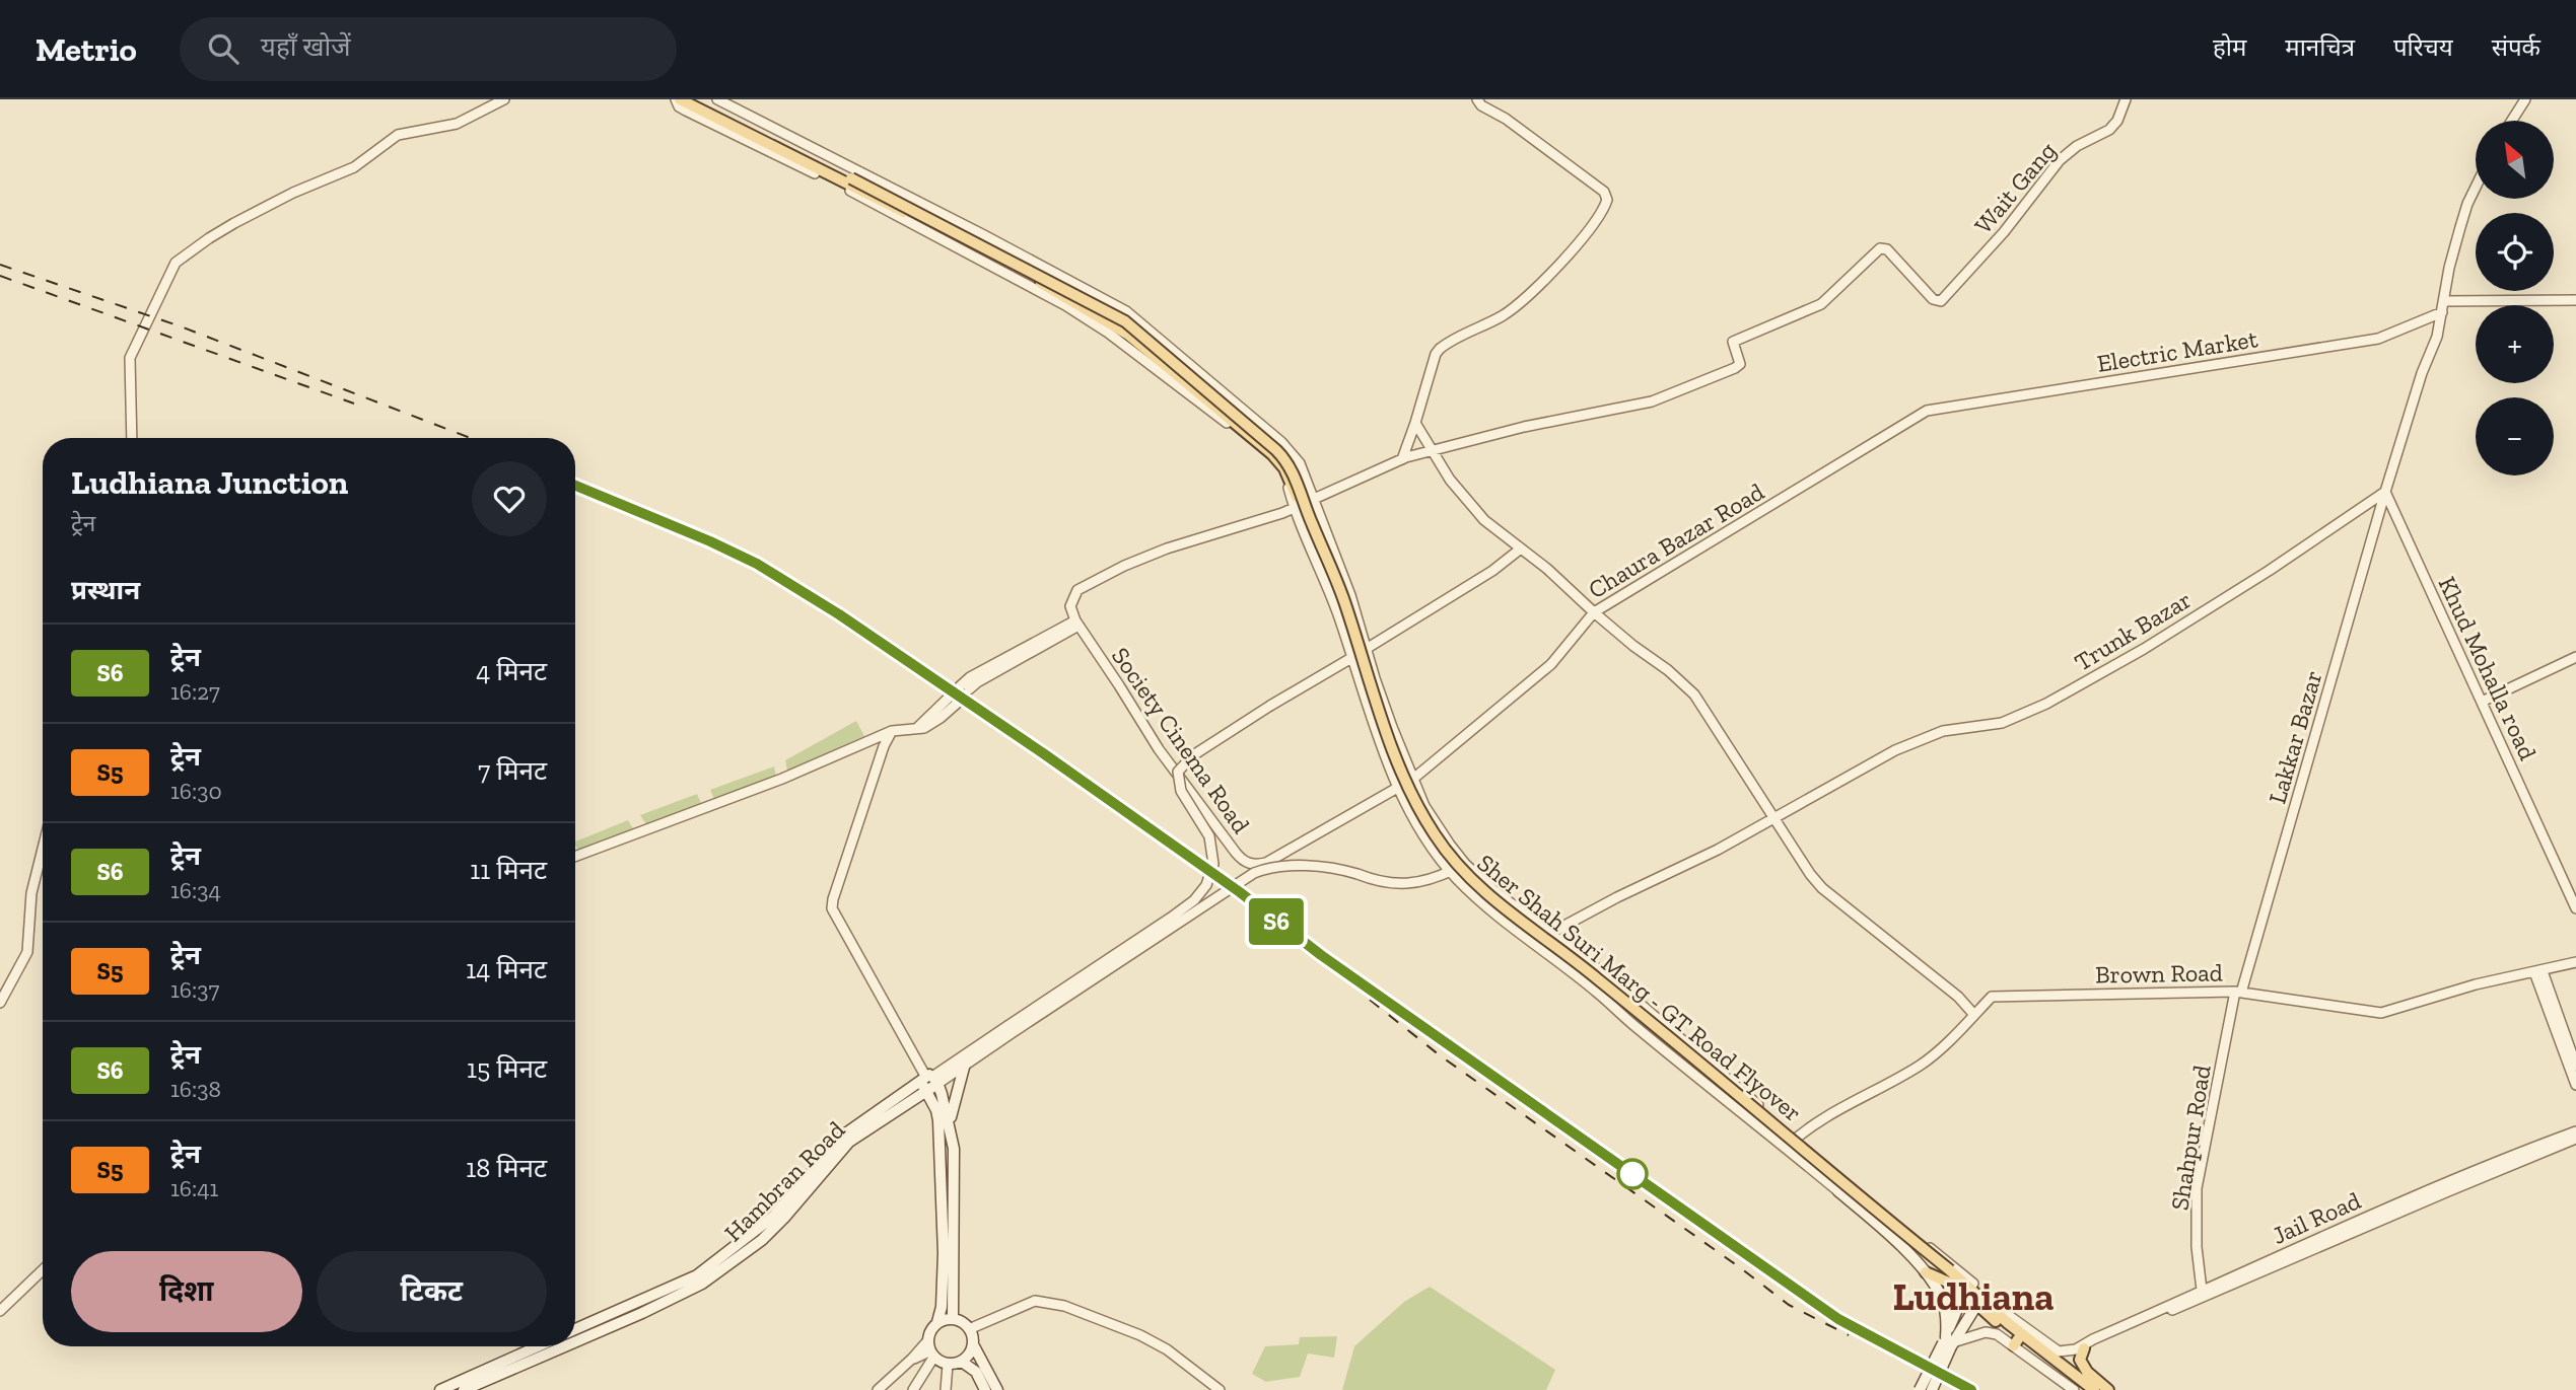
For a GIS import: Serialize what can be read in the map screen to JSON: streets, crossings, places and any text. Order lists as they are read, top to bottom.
{
  "streets": {
    "main road": ["Sher Shah Suri Marg - GT Road Flyover", "Hambran Road"],
    "street": [
      "Wait Gang",
      "Electric Market",
      "Chaura Bazar Road",
      "Trunk Bazar",
      "Khud Mohalla road",
      "Lakkar Bazar",
      "Society Cinema Road",
      "Brown Road",
      "Shahpur Road",
      "Jail Road"
    ]
  },
  "crossings": [
    ["Electric Market", "Chaura Bazar Road"],
    ["Chaura Bazar Road", "Society Cinema Road"],
    ["Trunk Bazar", "Khud Mohalla road"],
    ["Trunk Bazar", "Lakkar Bazar"],
    ["Khud Mohalla road", "Lakkar Bazar"],
    ["Lakkar Bazar", "Brown Road"],
    ["Lakkar Bazar", "Shahpur Road"],
    ["Brown Road", "Shahpur Road"],
    ["Shahpur Road", "Jail Road"]
  ],
  "districts": ["Ludhiana"],
  "north": "top left",
  "page": {
    "header": "Metrio",
    "search": "यहाँ खोजें",
    "nav": [
      "होम",
      "मानचित्र",
      "परिचय",
      "संपर्क"
    ],
    "on_map": "S6",
    "map_buttons": ["+", "−"],
    "heading": [
      ["Ludhiana Junction", "ट्रेन"],
      "प्रस्थान"
    ],
    "list": [
      {
        "mark": "S6",
        "name": "ट्रेन",
        "note": "16:27",
        "value": "4 मिनट"
      },
      {
        "mark": "S5",
        "name": "ट्रेन",
        "note": "16:30",
        "value": "7 मिनट"
      },
      {
        "mark": "S6",
        "name": "ट्रेन",
        "note": "16:34",
        "value": "11 मिनट"
      },
      {
        "mark": "S5",
        "name": "ट्रेन",
        "note": "16:37",
        "value": "14 मिनट"
      },
      {
        "mark": "S6",
        "name": "ट्रेन",
        "note": "16:38",
        "value": "15 मिनट"
      },
      {
        "mark": "S5",
        "name": "ट्रेन",
        "note": "16:41",
        "value": "18 मिनट"
      }
    ],
    "buttons": ["दिशा", "टिकट"]
  }
}
